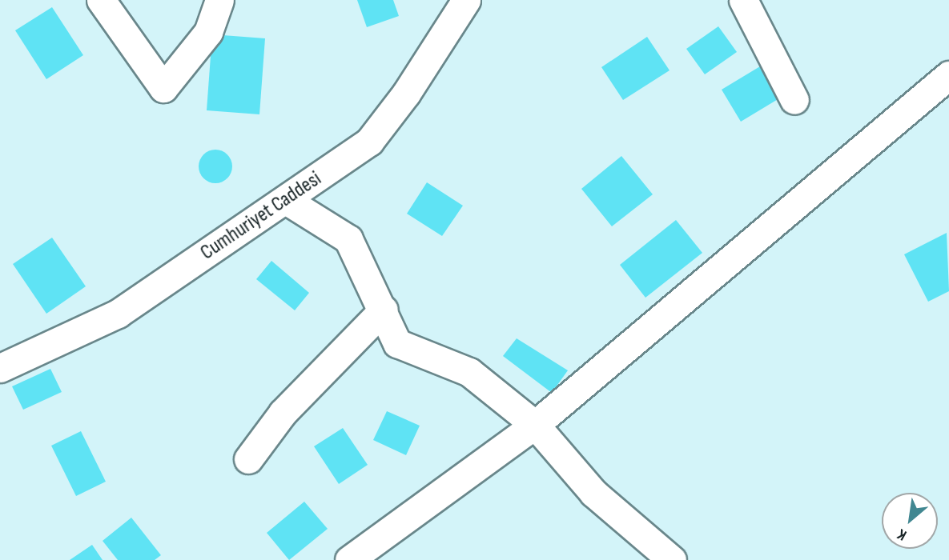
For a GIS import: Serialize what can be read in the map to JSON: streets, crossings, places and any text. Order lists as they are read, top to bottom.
{
  "streets": {
    "street": ["Cumhuriyet Caddesi"]
  },
  "north": "bottom left"
}
